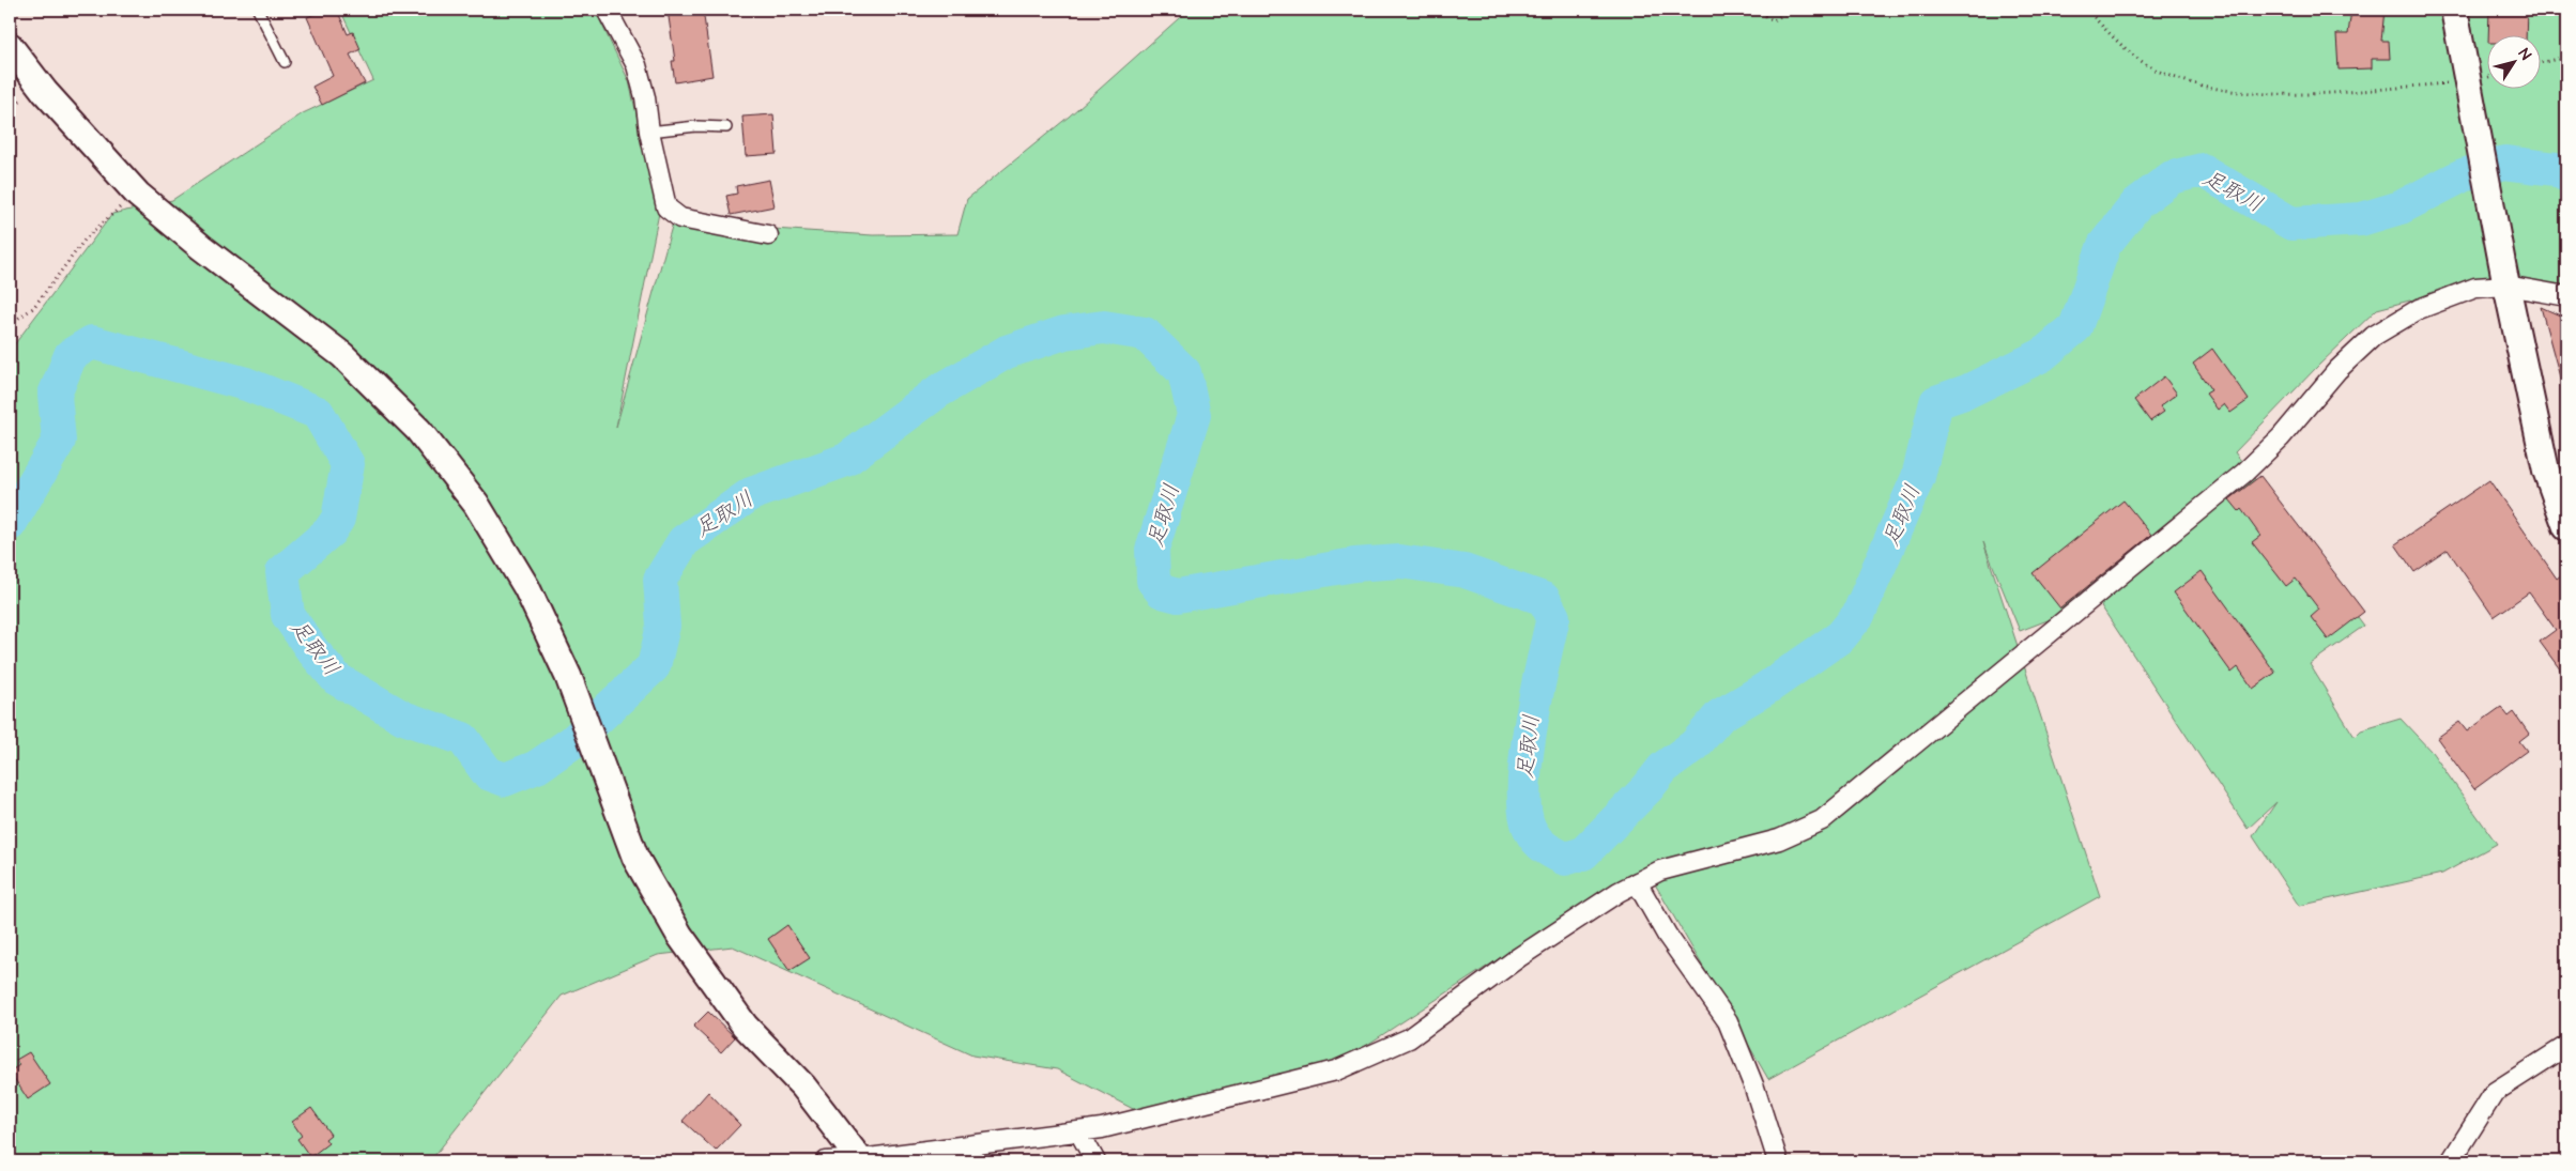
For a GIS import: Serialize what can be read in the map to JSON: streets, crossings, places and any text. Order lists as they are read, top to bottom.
{
  "water": ["足取川"],
  "north": "top right"
}
